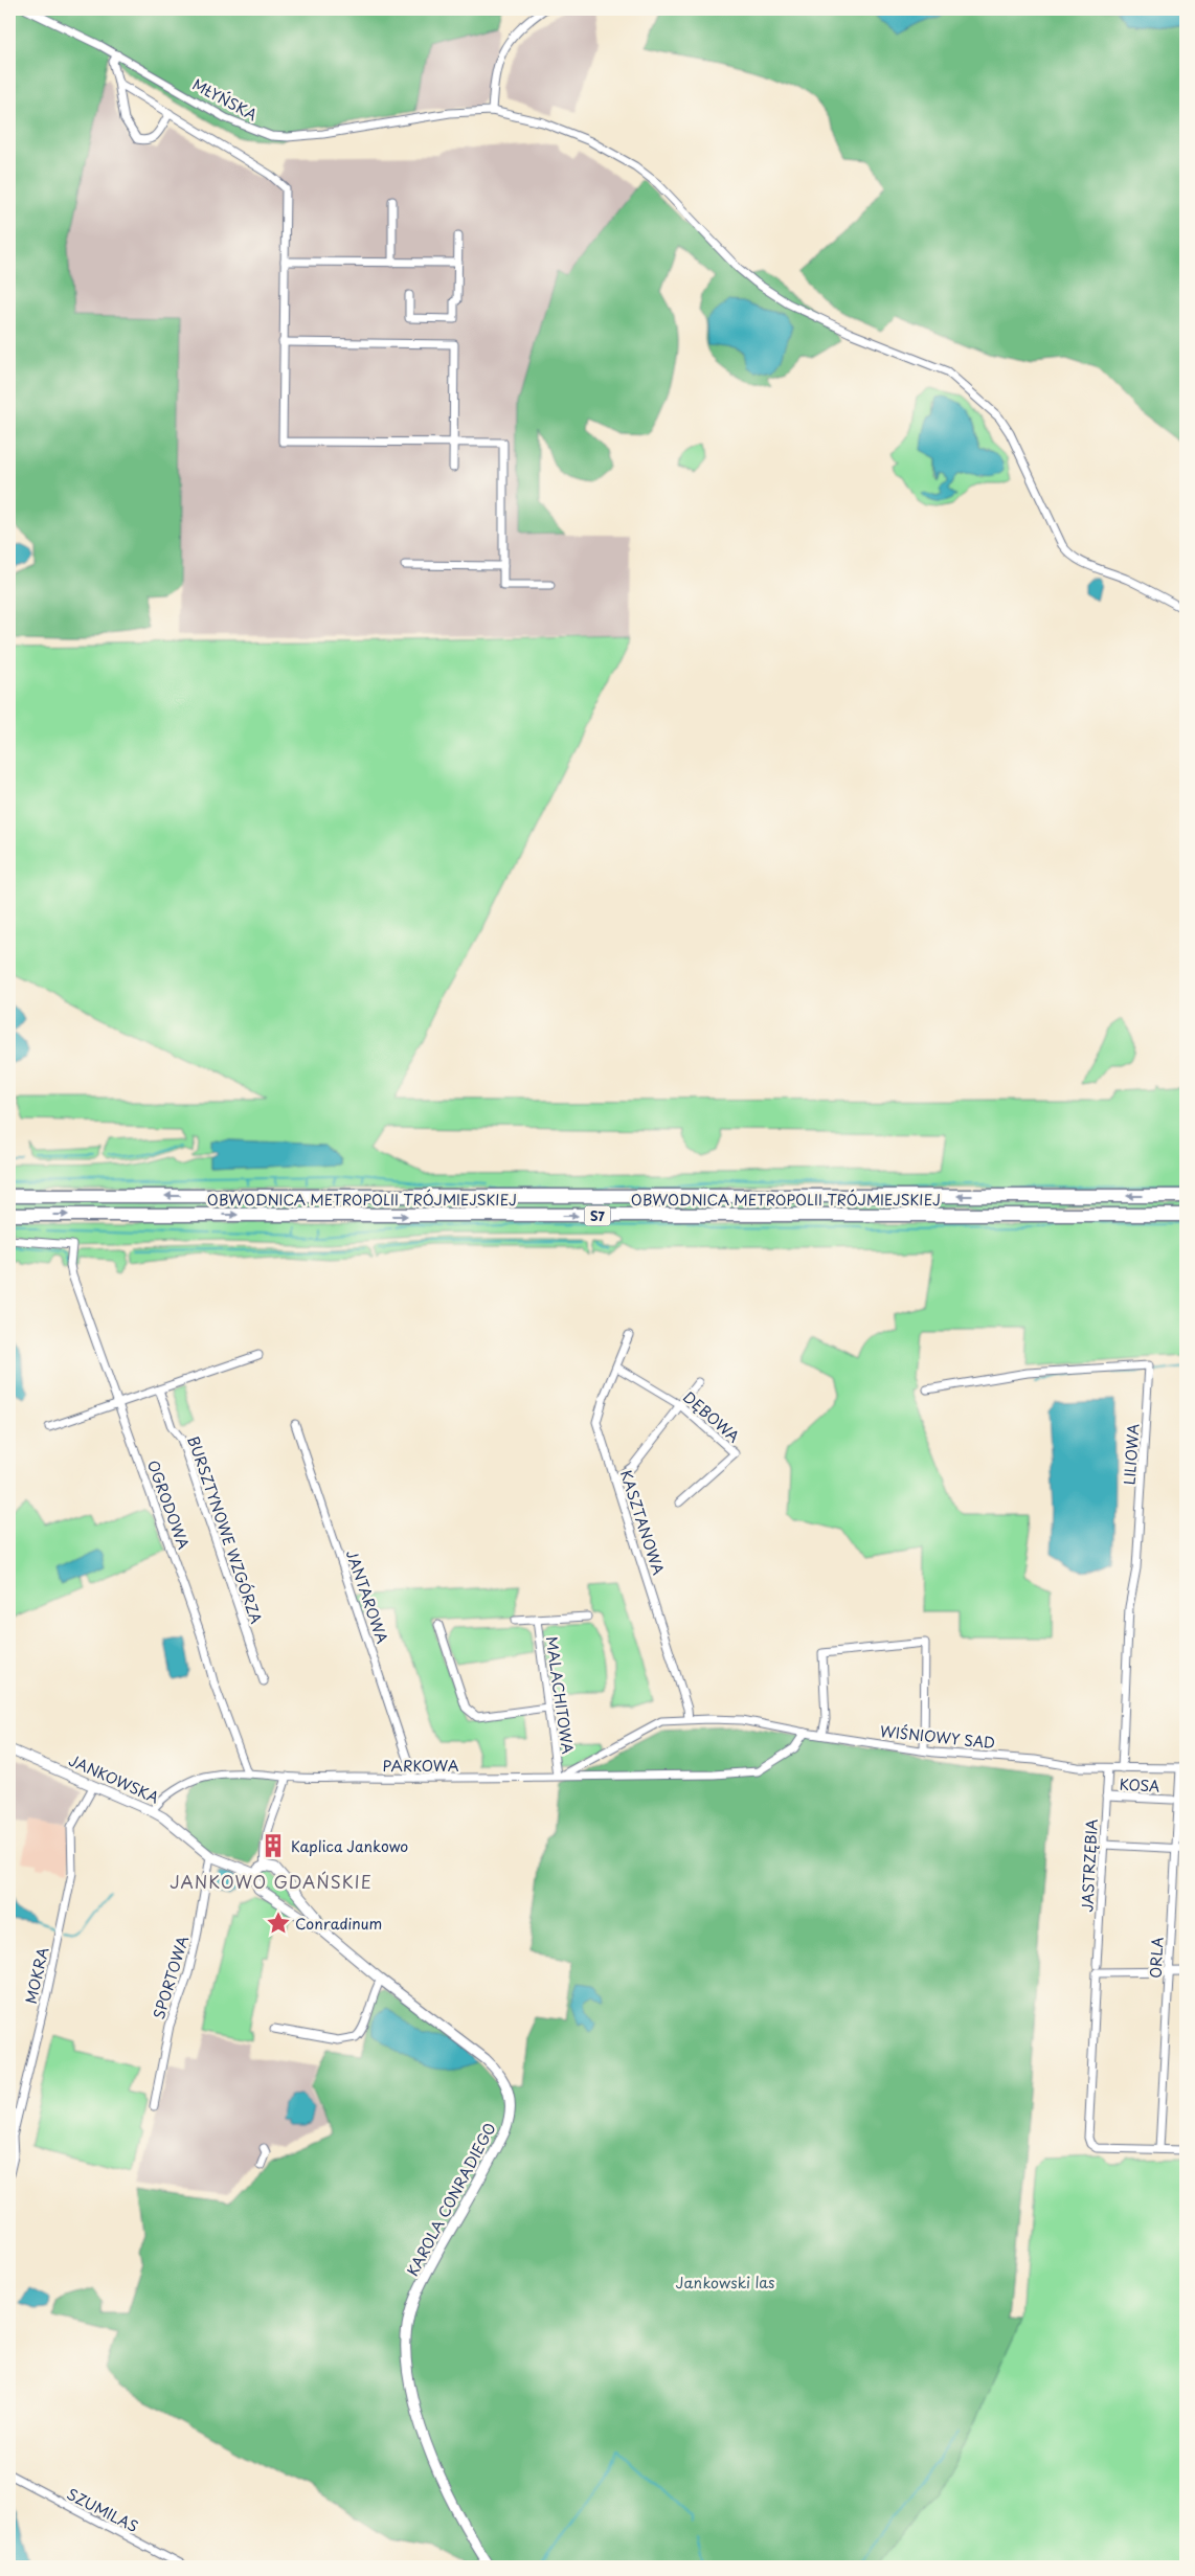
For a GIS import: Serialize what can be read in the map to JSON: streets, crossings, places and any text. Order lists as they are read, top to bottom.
{
  "streets": {
    "highway": ["OBWODNICA METROPOLII TRÓJMIEJSKIEJ", "S7"],
    "street": [
      "MŁYŃSKA",
      "DĘBOWA",
      "LILIOWA",
      "OGRODOWA",
      "KASZTANOWA",
      "BURSZTYNOWE WZGÓRZA",
      "JANTAROWA",
      "MALACHITOWA",
      "WIŚNIOWY SAD",
      "PARKOWA",
      "JANKOWSKA",
      "KOSA",
      "JASTRZĘBIA",
      "ORLA",
      "MOKRA",
      "SPORTOWA",
      "KAROLA CONRADIEGO",
      "SZUMILAS"
    ]
  },
  "crossings": [
    ["DĘBOWA", "KASZTANOWA"],
    ["LILIOWA", "WIŚNIOWY SAD"],
    ["OGRODOWA", "PARKOWA"],
    ["KASZTANOWA", "WIŚNIOWY SAD"],
    ["KASZTANOWA", "PARKOWA"],
    ["JANTAROWA", "PARKOWA"],
    ["MALACHITOWA", "PARKOWA"],
    ["WIŚNIOWY SAD", "PARKOWA"],
    ["WIŚNIOWY SAD", "JASTRZĘBIA"],
    ["WIŚNIOWY SAD", "ORLA"],
    ["PARKOWA", "JANKOWSKA"],
    ["JANKOWSKA", "MOKRA"],
    ["JANKOWSKA", "SPORTOWA"],
    ["JANKOWSKA", "KAROLA CONRADIEGO"],
    ["KOSA", "JASTRZĘBIA"],
    ["JASTRZĘBIA", "ORLA"]
  ],
  "districts": ["JANKOWO GDAŃSKIE"],
  "parks": ["Jankowski las"],
  "places": {
    "building": ["Kaplica Jankowo"],
    "place": ["Conradinum"]
  }
}
